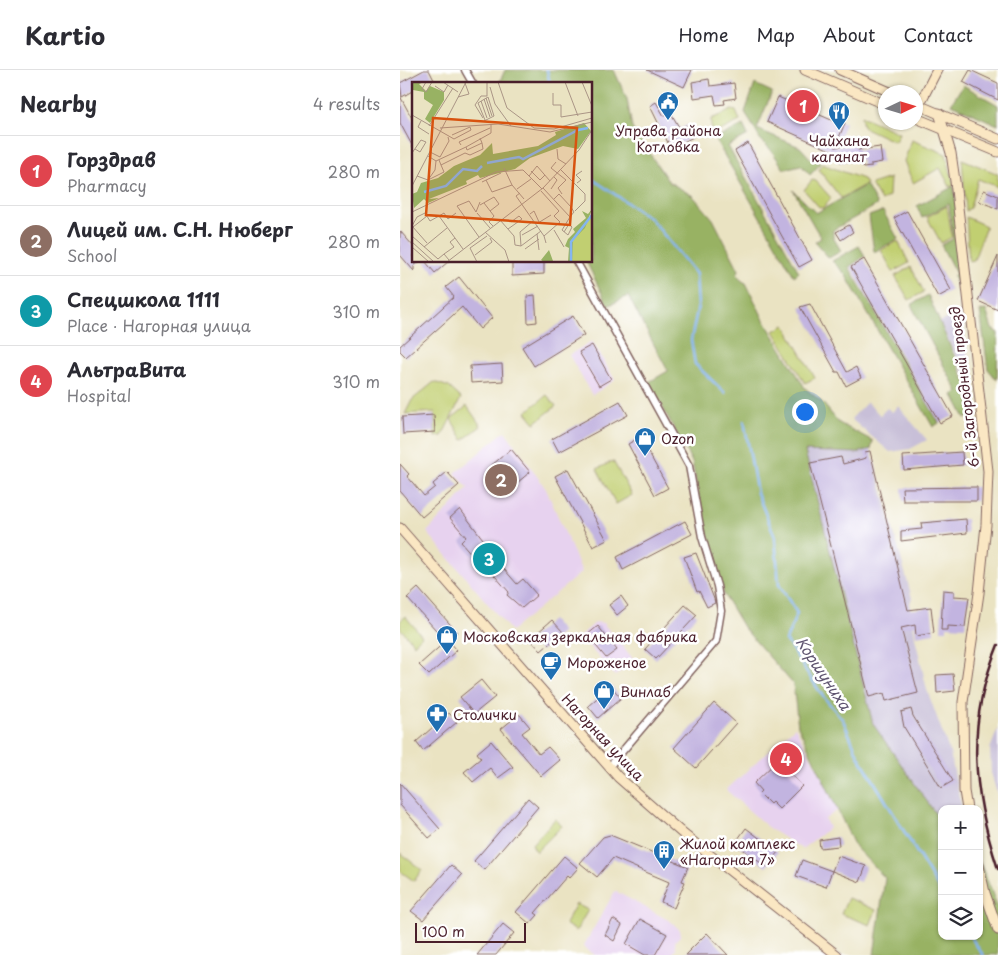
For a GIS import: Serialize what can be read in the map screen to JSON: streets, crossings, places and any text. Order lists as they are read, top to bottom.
{
  "streets": {
    "street": ["6-й Загородный проезд", "Нагорная улица"]
  },
  "water": ["Коршуниха"],
  "places": {
    "public building": ["Управа района Котловка"],
    "restaurant": ["Чайхана каганат"],
    "shop": ["Ozon", "Московская зеркальная фабрика", "Винлаб"],
    "cafe": ["Мороженое"],
    "pharmacy": ["Столички"],
    "building": ["Жилой комплекс «Нагорная 7»"]
  },
  "scale_bar": "100 m",
  "north": "right",
  "page": {
    "header": "Kartio",
    "nav": [
      "Home",
      "Map",
      "About",
      "Contact"
    ],
    "heading": ["Nearby", "4 results"],
    "pins": [
      "1",
      "2",
      "3",
      "4"
    ],
    "list": [
      {
        "mark": "1",
        "name": "Горздрав",
        "note": "Pharmacy",
        "value": "280 m"
      },
      {
        "mark": "2",
        "name": "Лицей им. С.Н. Нюберг",
        "note": "School",
        "value": "280 m"
      },
      {
        "mark": "3",
        "name": "Спецшкола 1111",
        "note": "Place · Нагорная улица",
        "value": "310 m"
      },
      {
        "mark": "4",
        "name": "АльтраВита",
        "note": "Hospital",
        "value": "310 m"
      }
    ],
    "map_buttons": ["+", "−"],
    "scale": "100 m"
  }
}
